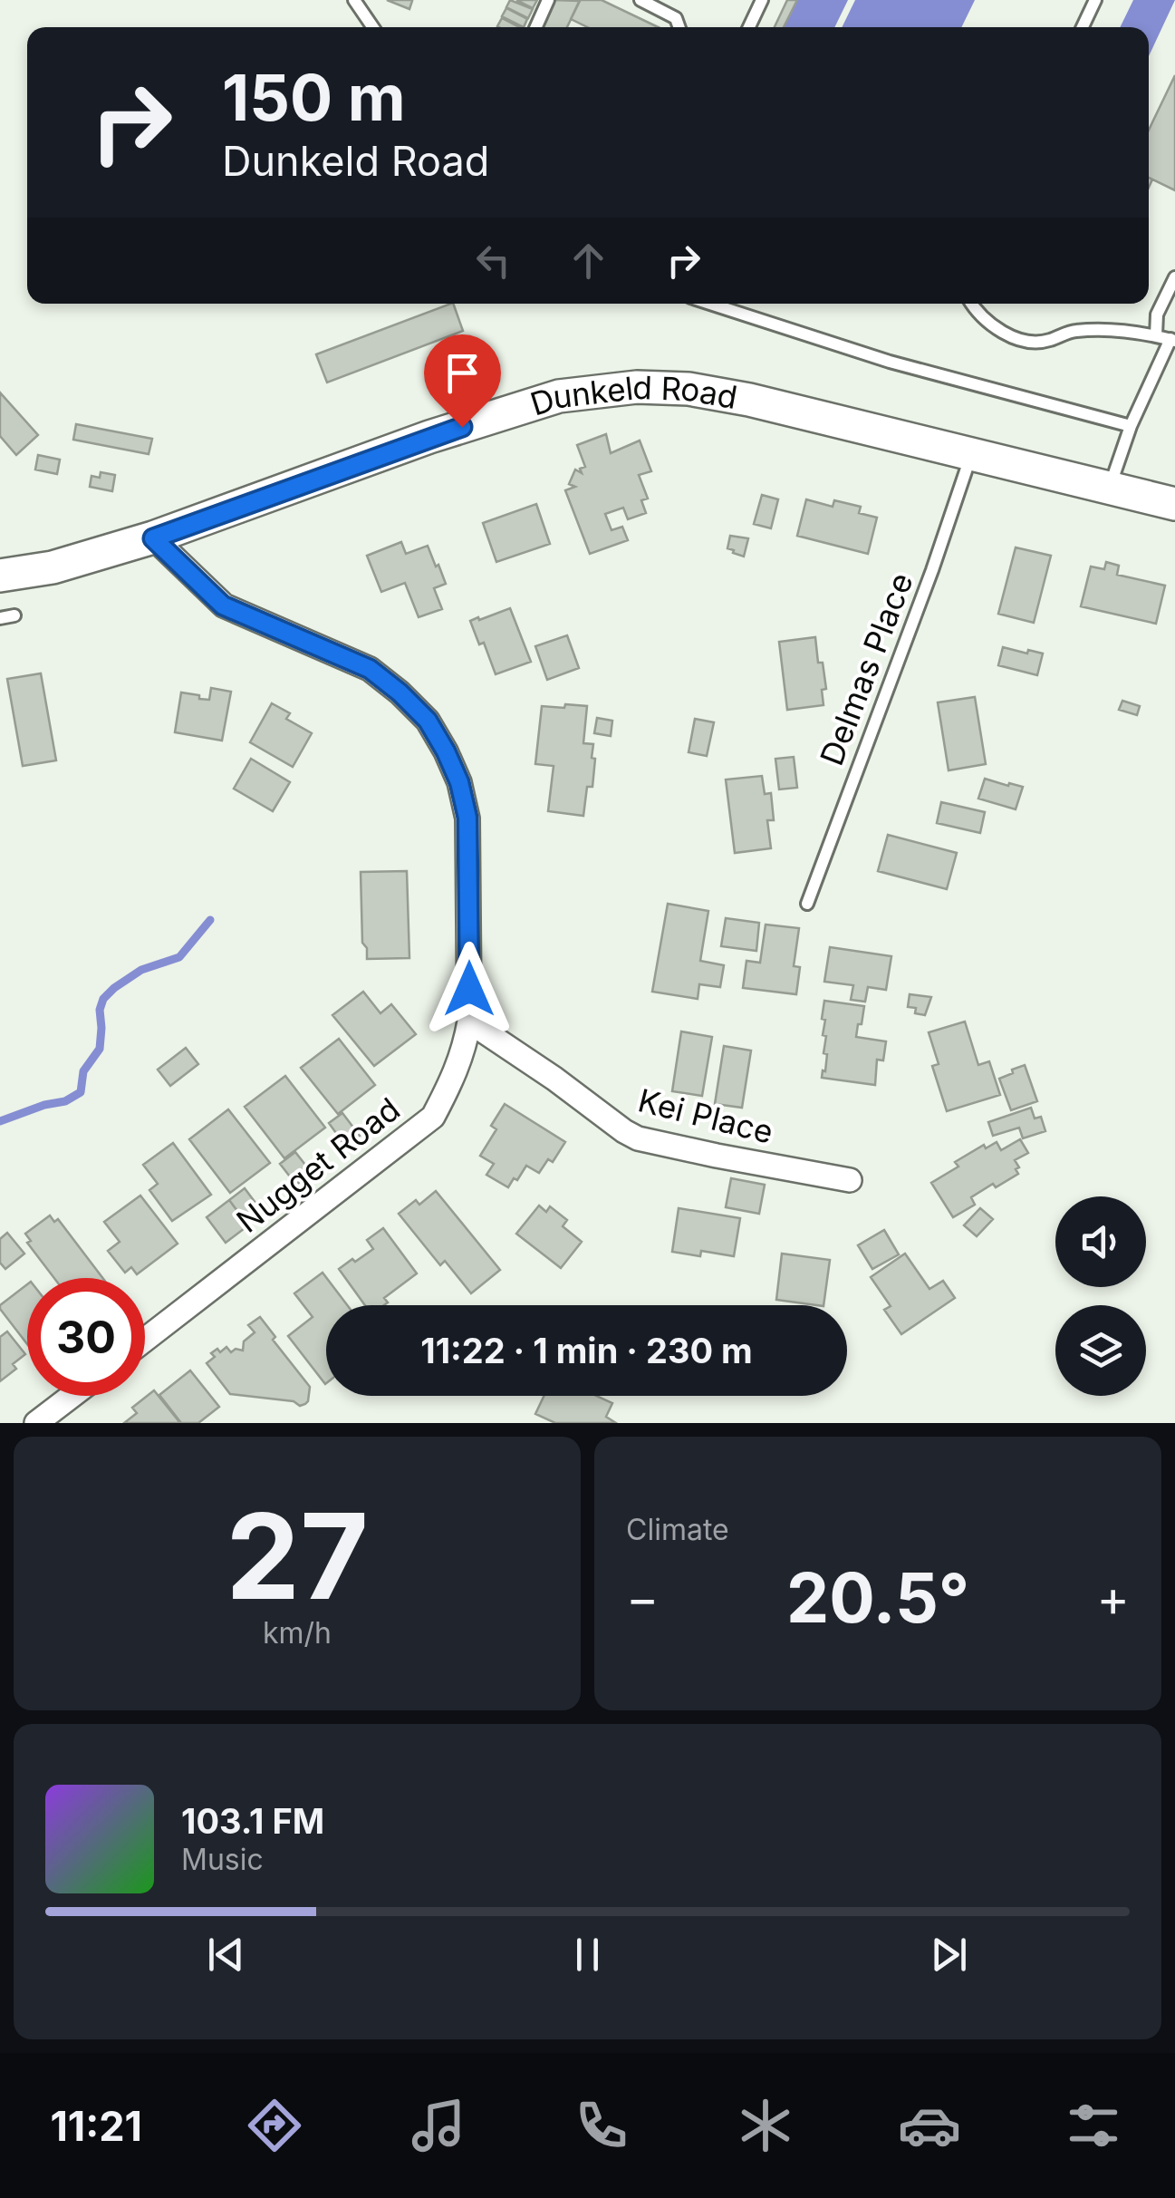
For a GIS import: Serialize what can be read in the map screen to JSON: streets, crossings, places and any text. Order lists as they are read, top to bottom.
{
  "streets": {
    "main road": ["Dunkeld Road"],
    "street": ["Kei Place", "Nugget Road"],
    "lane": ["Delmas Place"]
  },
  "crossings": [
    ["Dunkeld Road", "Delmas Place"],
    ["Dunkeld Road", "Nugget Road"],
    ["Kei Place", "Nugget Road"]
  ],
  "page": {
    "turn": ["150 m", "Dunkeld Road"],
    "limit": "30",
    "trip": "11:22 · 1 min · 230 m",
    "tile": [
      ["27", "km/h"],
      "Climate"
    ],
    "heat": ["−", "20.5°", "+"],
    "song": ["103.1 FM", "Music"],
    "tabs": "11:21"
  }
}
